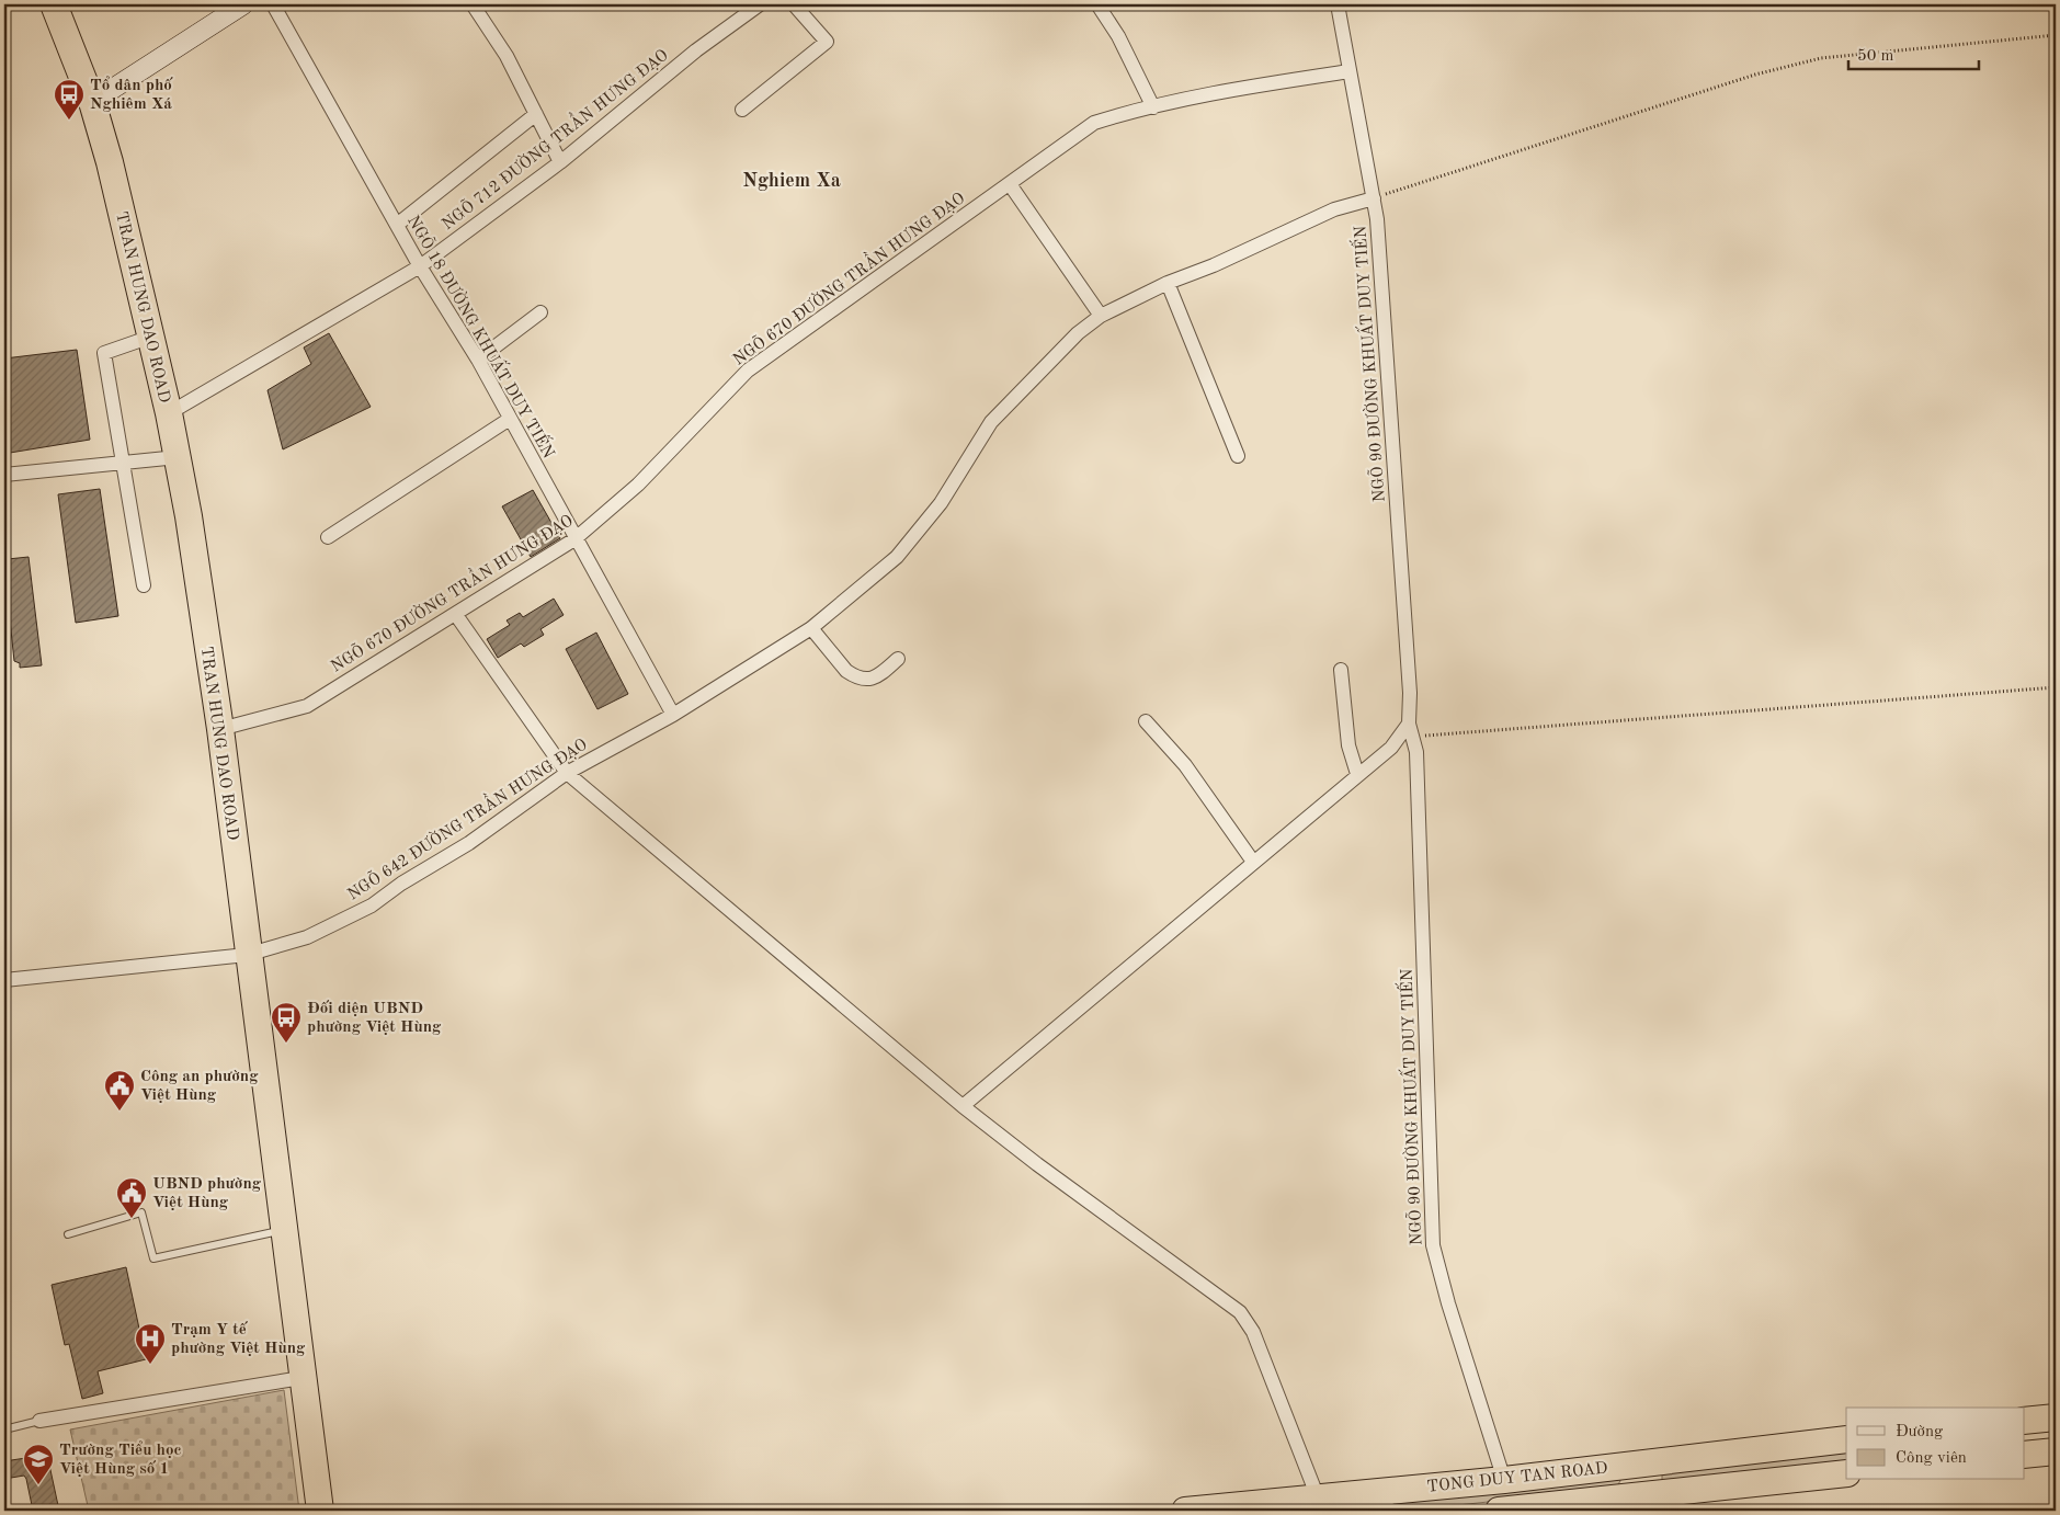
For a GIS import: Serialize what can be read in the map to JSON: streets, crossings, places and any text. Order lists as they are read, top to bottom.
{
  "streets": {
    "highway": ["TRAN HUNG DAO ROAD", "TONG DUY TAN ROAD"],
    "street": [
      "NGÕ 712 ĐƯỜNG TRẦN HƯNG ĐẠO",
      "NGÕ 670 ĐƯỜNG TRẦN HƯNG ĐẠO",
      "NGÕ 18 ĐƯỜNG KHUẤT DUY TIẾN",
      "NGÕ 90 ĐƯỜNG KHUẤT DUY TIẾN",
      "NGÕ 642 ĐƯỜNG TRẦN HƯNG ĐẠO"
    ]
  },
  "crossings": [
    ["NGÕ 712 ĐƯỜNG TRẦN HƯNG ĐẠO", "TRAN HUNG DAO ROAD"],
    ["NGÕ 712 ĐƯỜNG TRẦN HƯNG ĐẠO", "NGÕ 18 ĐƯỜNG KHUẤT DUY TIẾN"],
    ["NGÕ 670 ĐƯỜNG TRẦN HƯNG ĐẠO", "TRAN HUNG DAO ROAD"],
    ["NGÕ 670 ĐƯỜNG TRẦN HƯNG ĐẠO", "NGÕ 18 ĐƯỜNG KHUẤT DUY TIẾN"],
    ["NGÕ 670 ĐƯỜNG TRẦN HƯNG ĐẠO", "NGÕ 90 ĐƯỜNG KHUẤT DUY TIẾN"],
    ["TRAN HUNG DAO ROAD", "NGÕ 642 ĐƯỜNG TRẦN HƯNG ĐẠO"],
    ["NGÕ 18 ĐƯỜNG KHUẤT DUY TIẾN", "NGÕ 642 ĐƯỜNG TRẦN HƯNG ĐẠO"],
    ["NGÕ 90 ĐƯỜNG KHUẤT DUY TIẾN", "NGÕ 642 ĐƯỜNG TRẦN HƯNG ĐẠO"],
    ["NGÕ 90 ĐƯỜNG KHUẤT DUY TIẾN", "TONG DUY TAN ROAD"]
  ],
  "districts": ["Nghiem Xa"],
  "places": {
    "bus stop": ["Tổ dân phố Nghiêm Xá", "Đối diện UBND phường Việt Hùng"],
    "public building": ["Công an phường Việt Hùng", "UBND phường Việt Hùng"],
    "hospital": ["Trạm Y tế phường Việt Hùng"],
    "school or university": ["Trường Tiểu học Việt Hùng số 1"]
  },
  "legend": ["Đường", "Công viên"],
  "scale_bar": "50 m"
}
